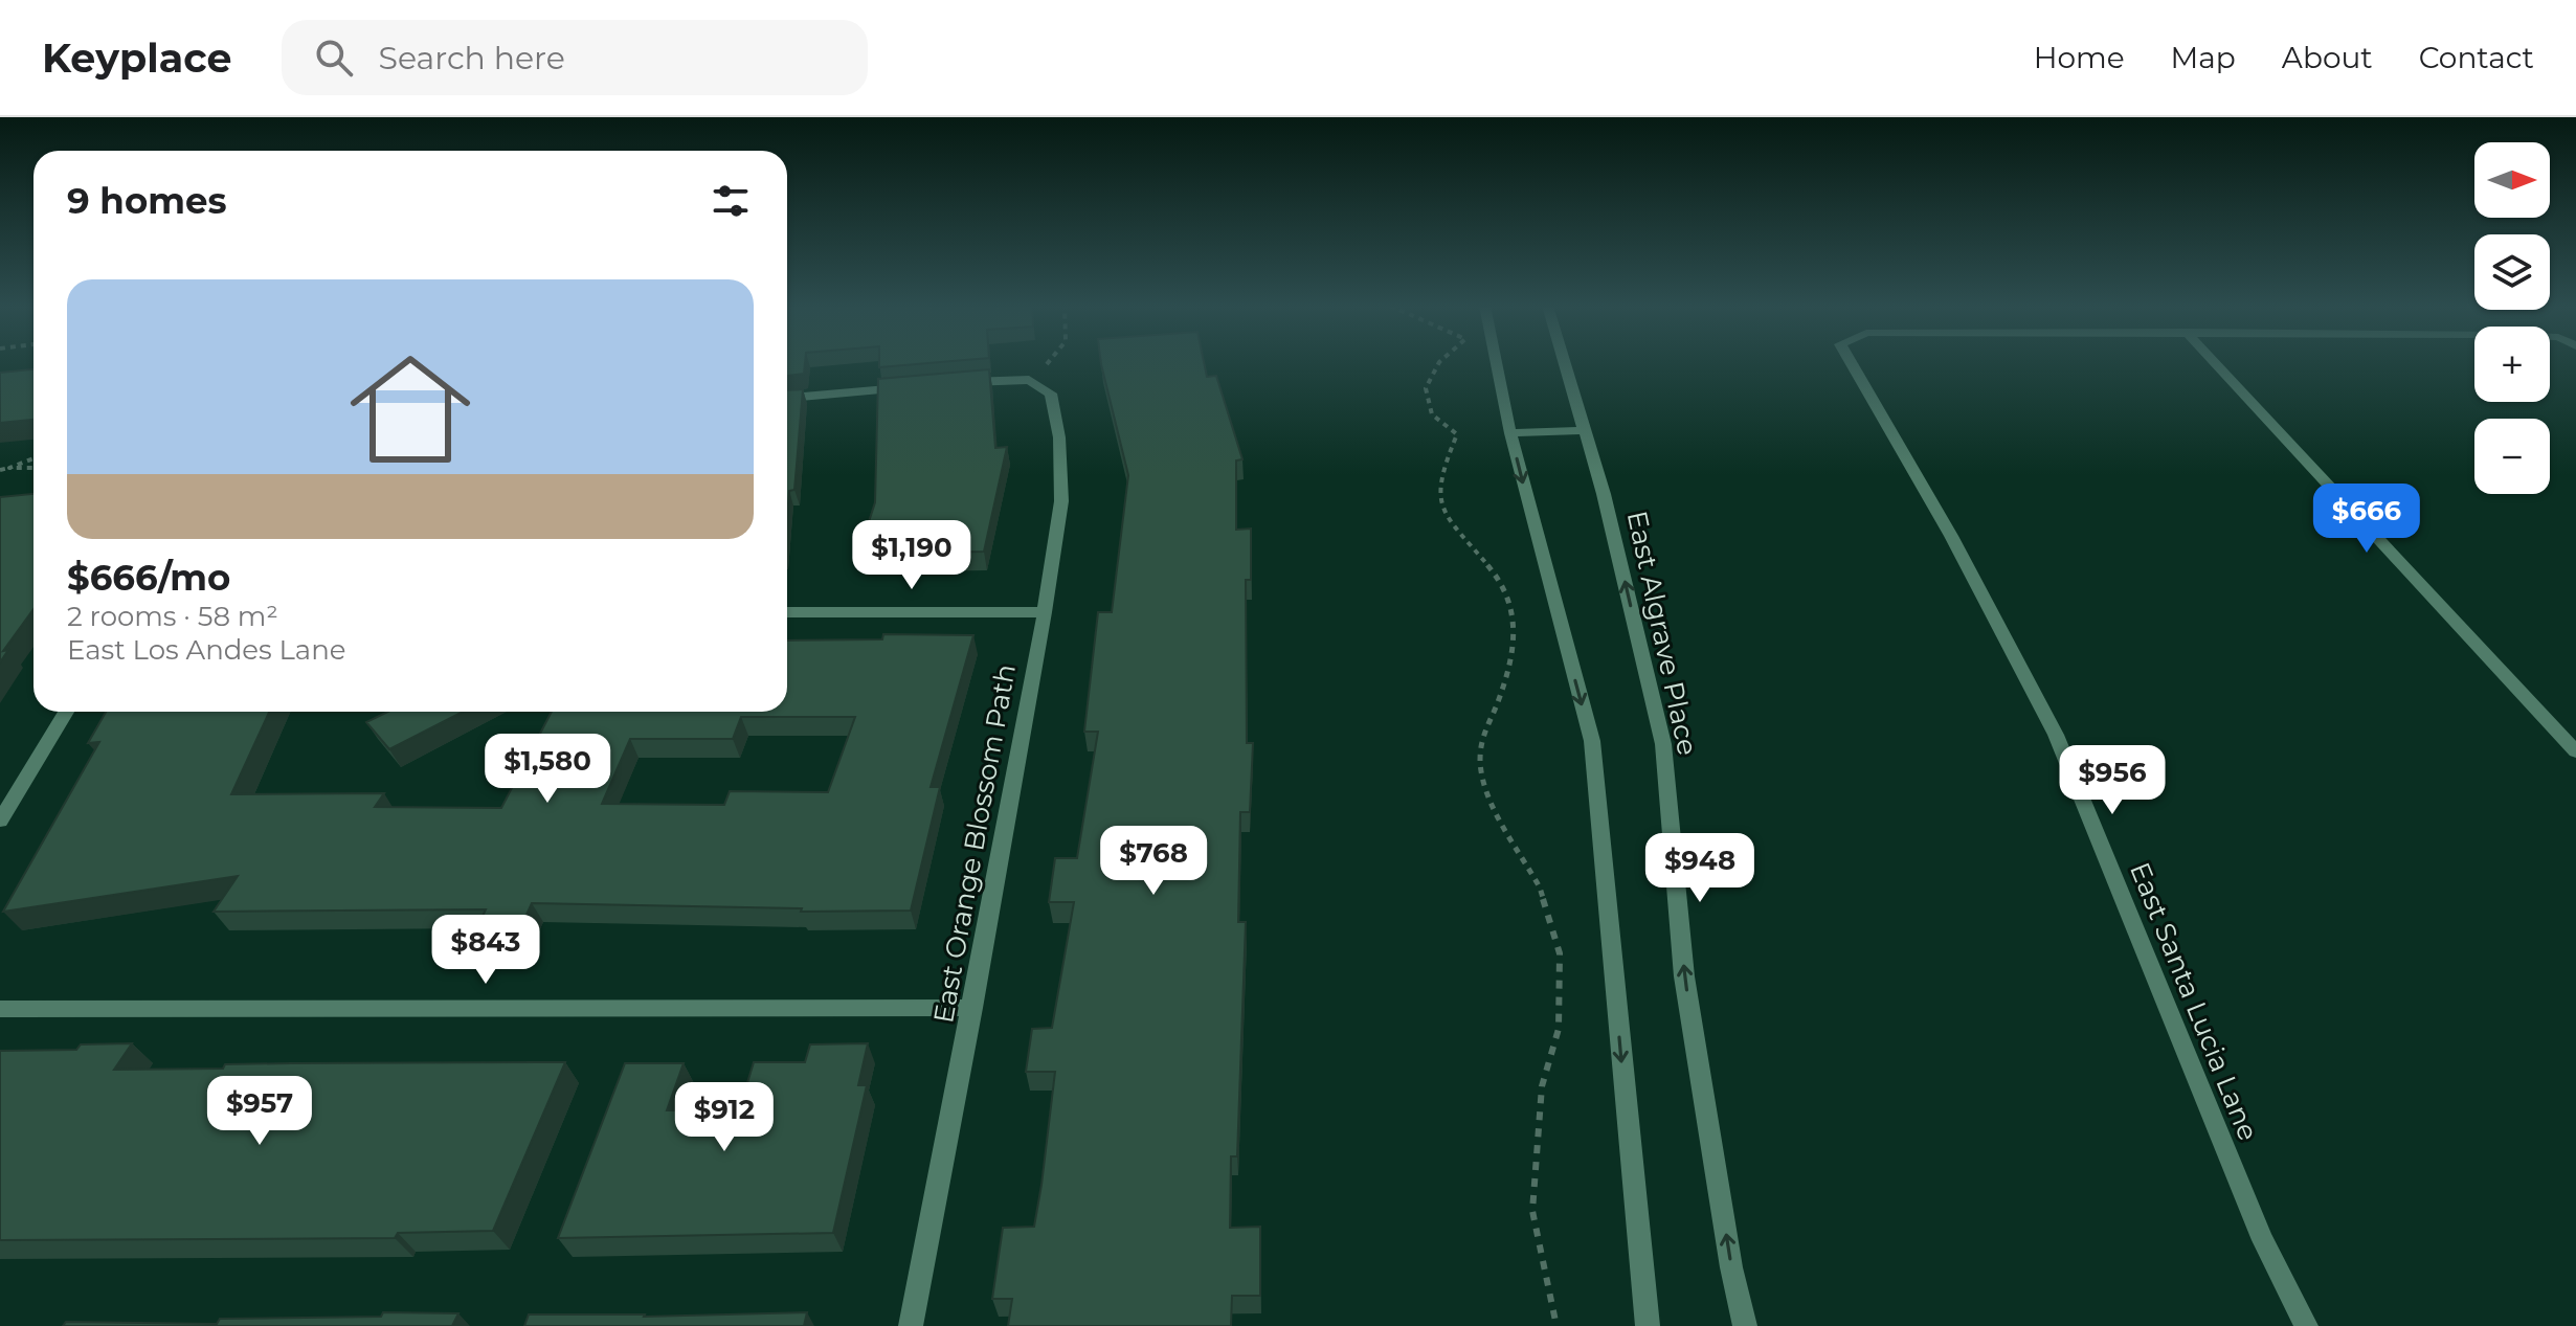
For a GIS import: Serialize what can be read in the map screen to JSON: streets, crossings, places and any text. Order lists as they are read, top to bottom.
{
  "streets": {
    "street": ["East Algrave Place", "East Orange Blossom Path", "East Santa Lucia Lane"]
  },
  "north": "right",
  "page": {
    "header": "Keyplace",
    "search": "Search here",
    "nav": [
      "Home",
      "Map",
      "About",
      "Contact"
    ],
    "map_buttons": ["+", "−"],
    "heading": "9 homes",
    "list": [
      {
        "name": "$666/mo",
        "note": "2 rooms · 58 m² · East Los Andes Lane"
      }
    ],
    "price": [
      "$666",
      "$1,190",
      "$1,580",
      "$956",
      "$768",
      "$948",
      "$843",
      "$957",
      "$912"
    ]
  }
}
